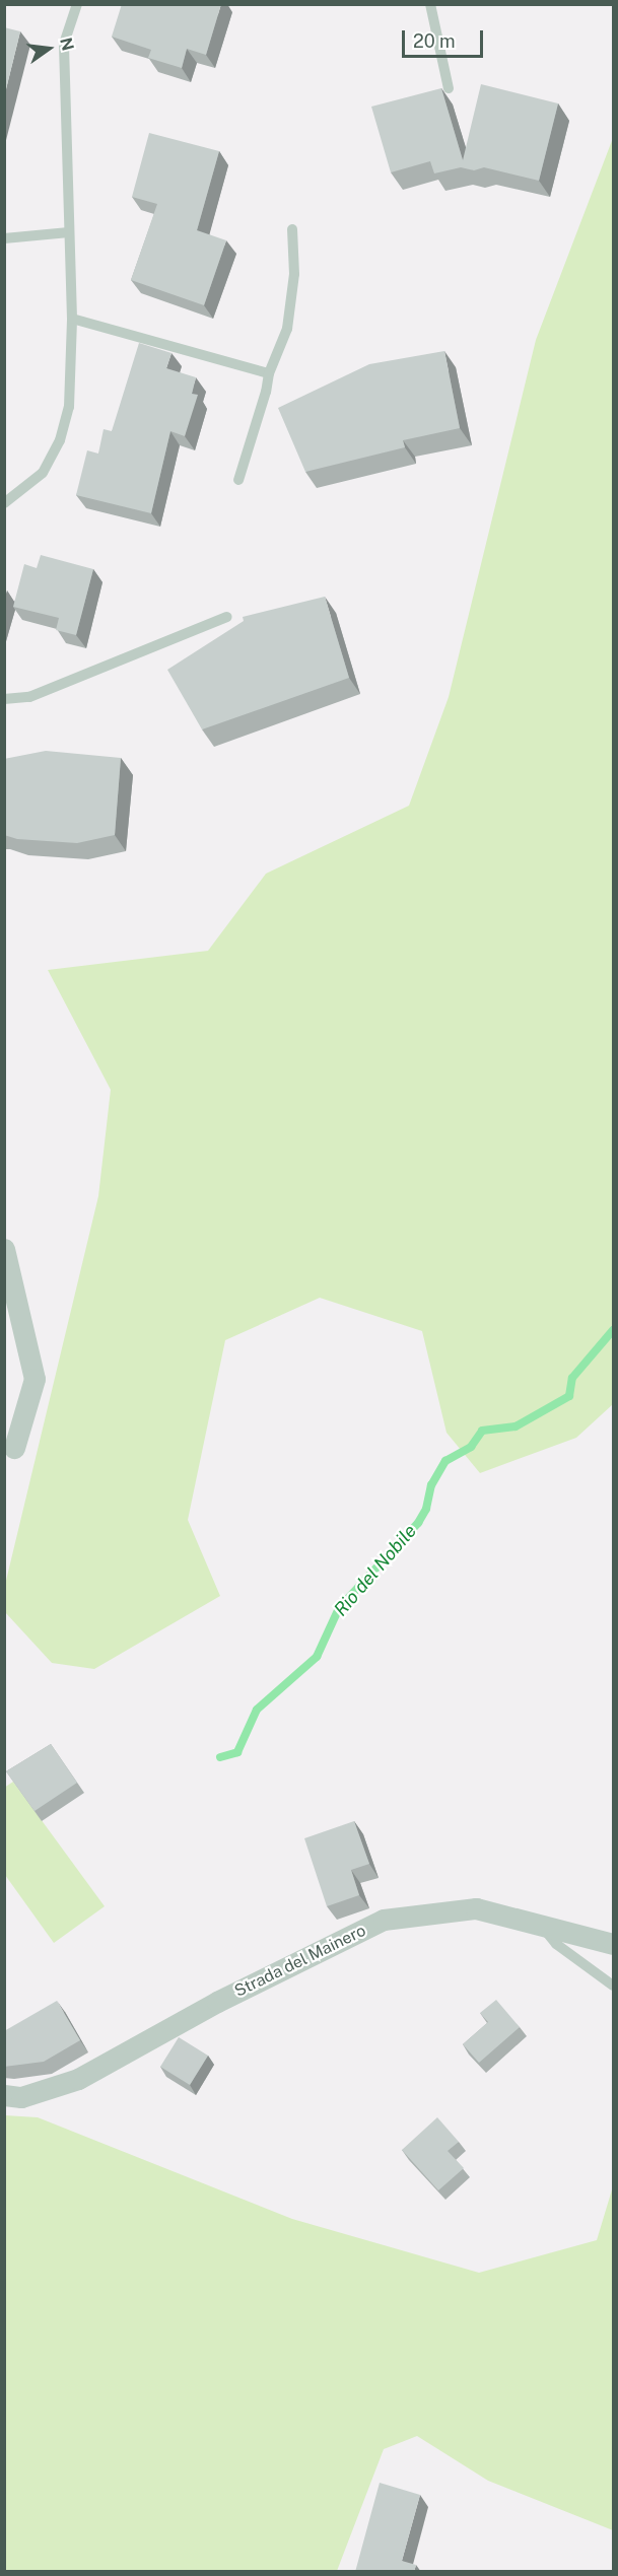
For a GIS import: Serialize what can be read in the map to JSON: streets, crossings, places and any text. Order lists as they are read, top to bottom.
{
  "streets": {
    "street": ["Strada del Mainero"]
  },
  "water": ["Rio del Nobile"],
  "scale_bar": "20 m",
  "north": "right"
}
